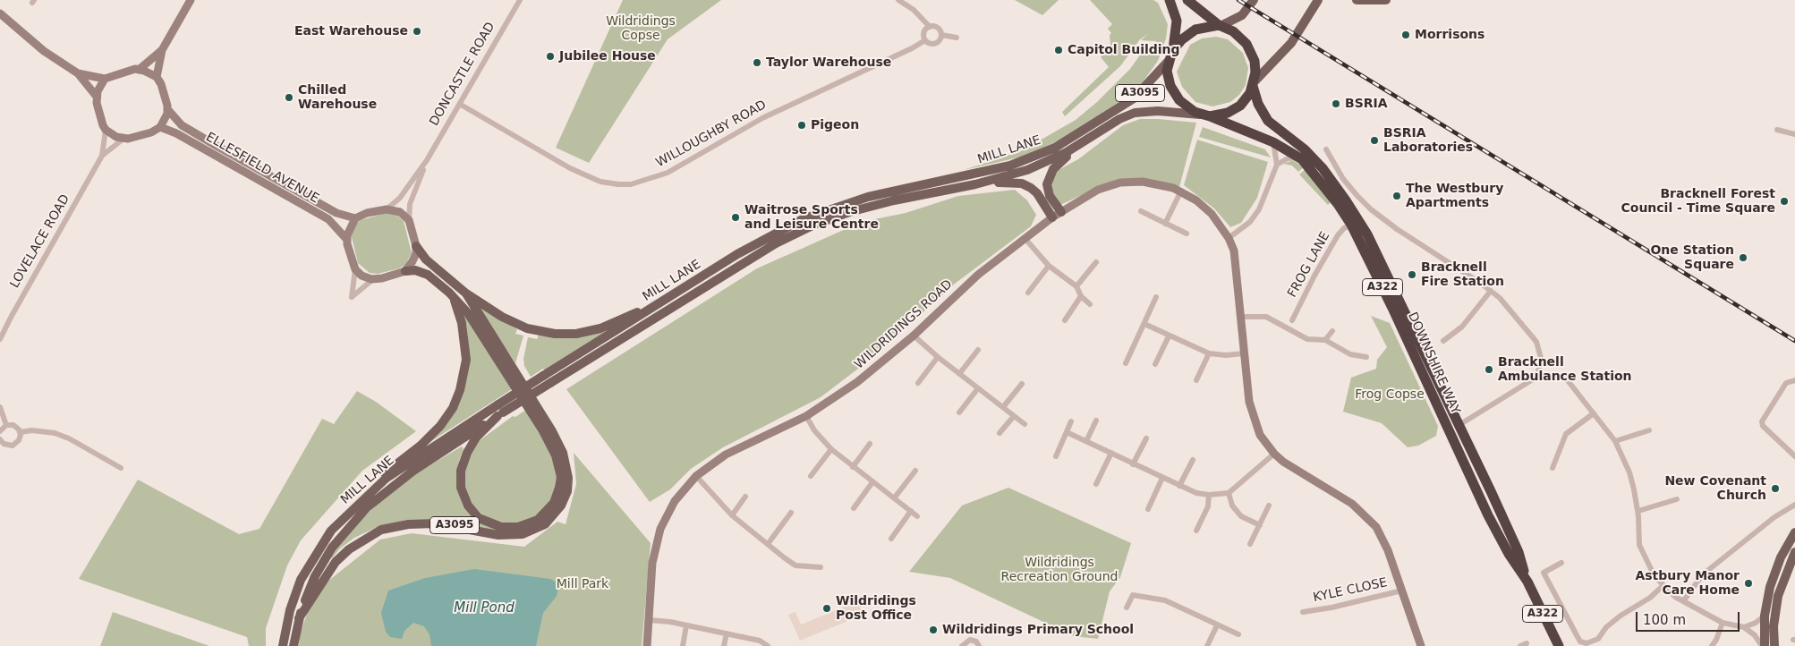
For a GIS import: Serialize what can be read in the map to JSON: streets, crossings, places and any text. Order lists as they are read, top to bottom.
{
  "streets": {
    "highway": ["A322", "DOWNSHIRE WAY"],
    "main road": ["A3095", "MILL LANE"],
    "street": [
      "DONCASTLE ROAD",
      "WILLOUGHBY ROAD",
      "ELLESFIELD AVENUE",
      "LOVELACE ROAD",
      "FROG LANE",
      "WILDRIDINGS ROAD",
      "KYLE CLOSE"
    ]
  },
  "crossings": [
    ["DONCASTLE ROAD", "A3095"],
    ["DONCASTLE ROAD", "WILLOUGHBY ROAD"],
    ["DONCASTLE ROAD", "ELLESFIELD AVENUE"],
    ["A3095", "MILL LANE"],
    ["A3095", "ELLESFIELD AVENUE"],
    ["MILL LANE", "DOWNSHIRE WAY"],
    ["ELLESFIELD AVENUE", "LOVELACE ROAD"],
    ["FROG LANE", "DOWNSHIRE WAY"],
    ["WILDRIDINGS ROAD", "KYLE CLOSE"]
  ],
  "water": ["Mill Pond"],
  "parks": [
    "Wildridings Copse",
    "Frog Copse",
    "Wildridings Recreation Ground",
    "Mill Park"
  ],
  "places": [
    "East Warehouse",
    "Morrisons",
    "Capitol Building",
    "Jubilee House",
    "Taylor Warehouse",
    "Chilled Warehouse",
    "BSRIA",
    "Pigeon",
    "BSRIA Laboratories",
    "The Westbury Apartments",
    "Bracknell Forest Council - Time Square",
    "Waitrose Sports and Leisure Centre",
    "One Station Square",
    "Bracknell Fire Station",
    "Bracknell Ambulance Station",
    "New Covenant Church",
    "Astbury Manor Care Home",
    "Wildridings Post Office",
    "Wildridings Primary School"
  ],
  "scale_bar": "100 m"
}
